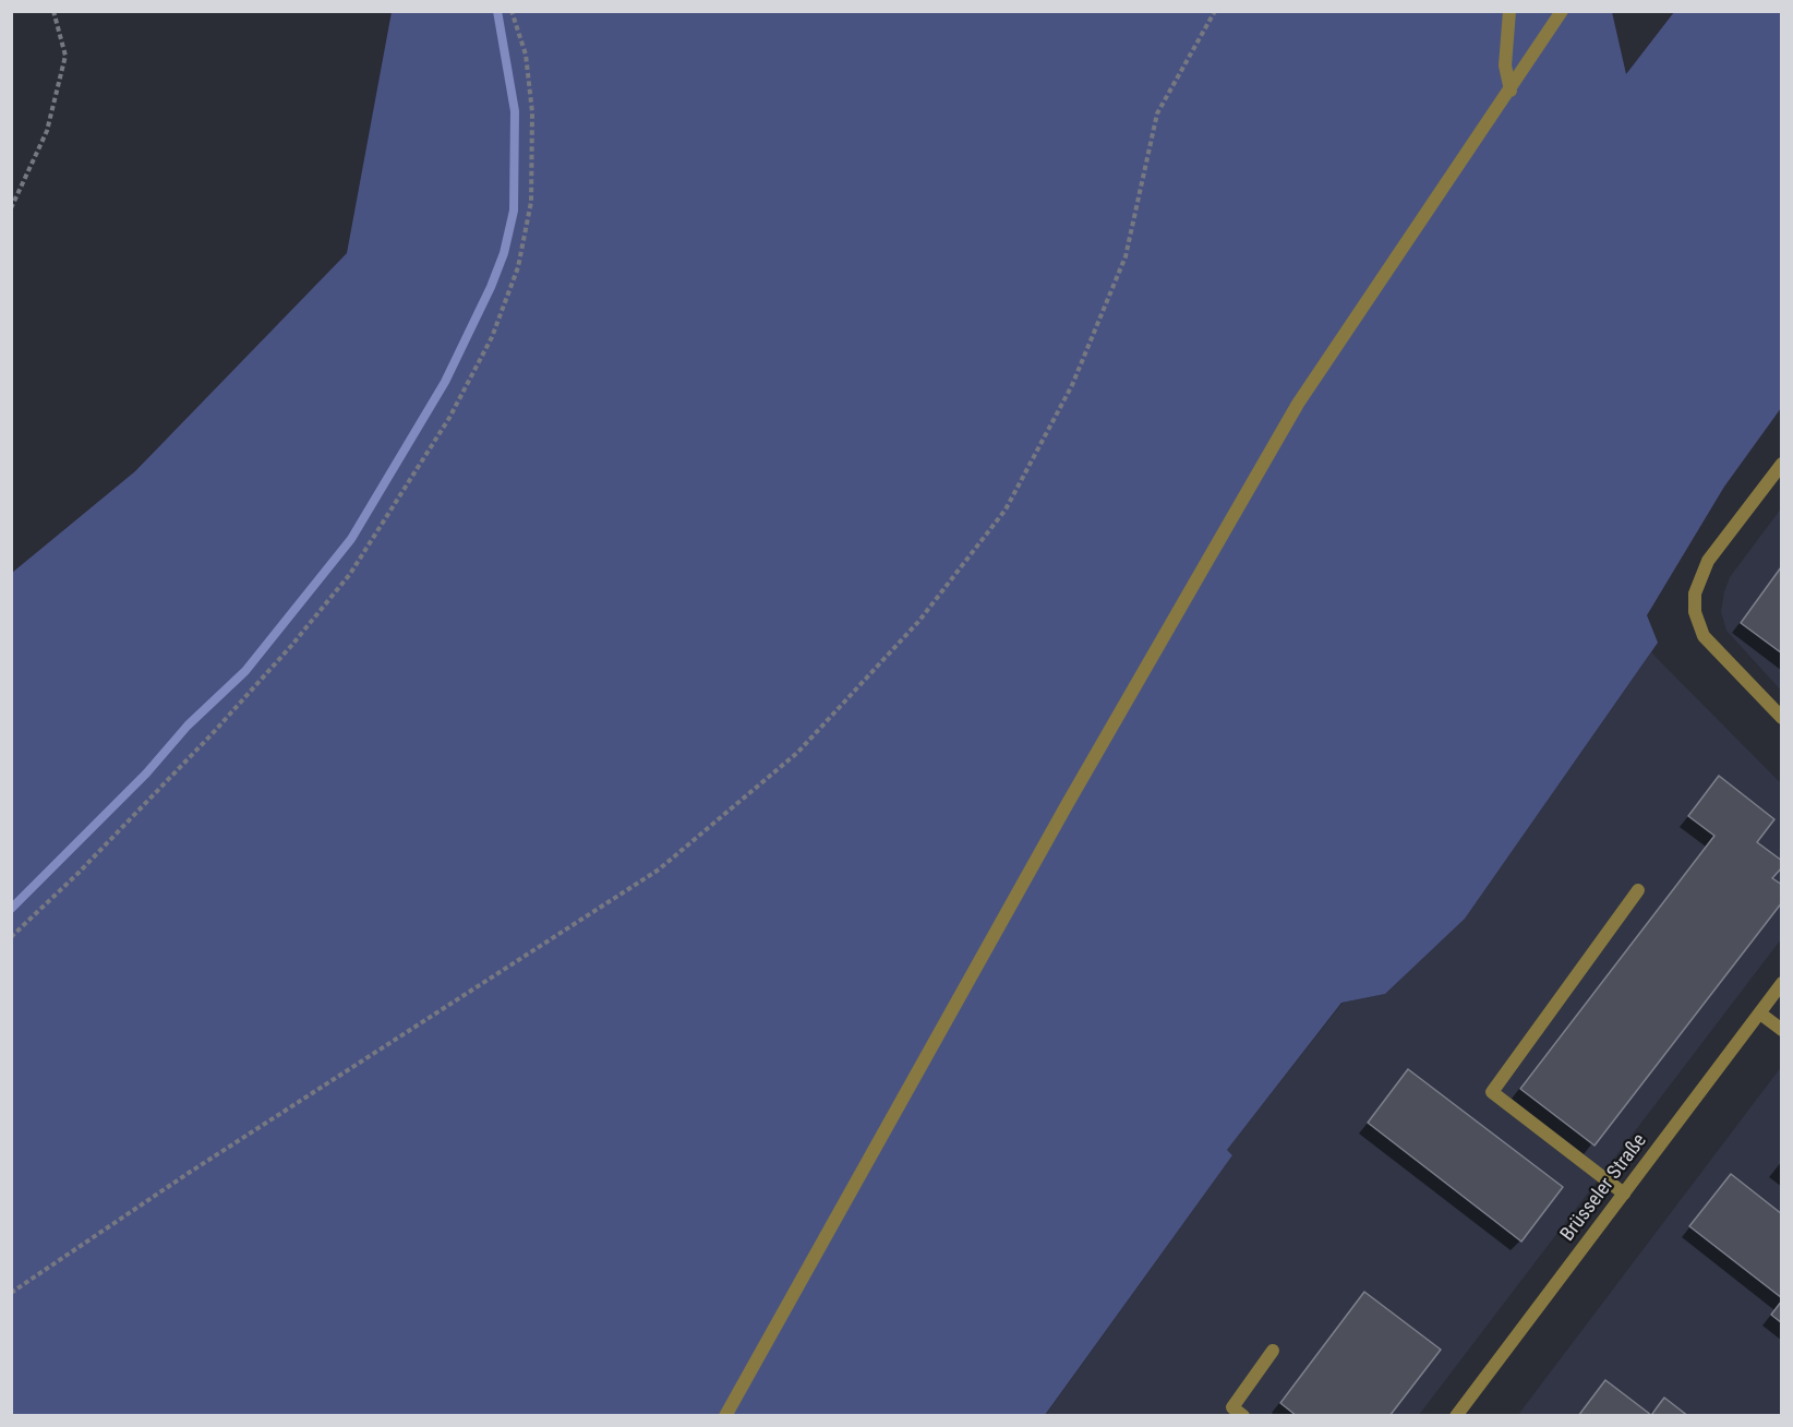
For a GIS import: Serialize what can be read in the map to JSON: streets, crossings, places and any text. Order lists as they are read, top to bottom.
{
  "streets": {
    "street": ["Brüsseler Straße"]
  }
}
